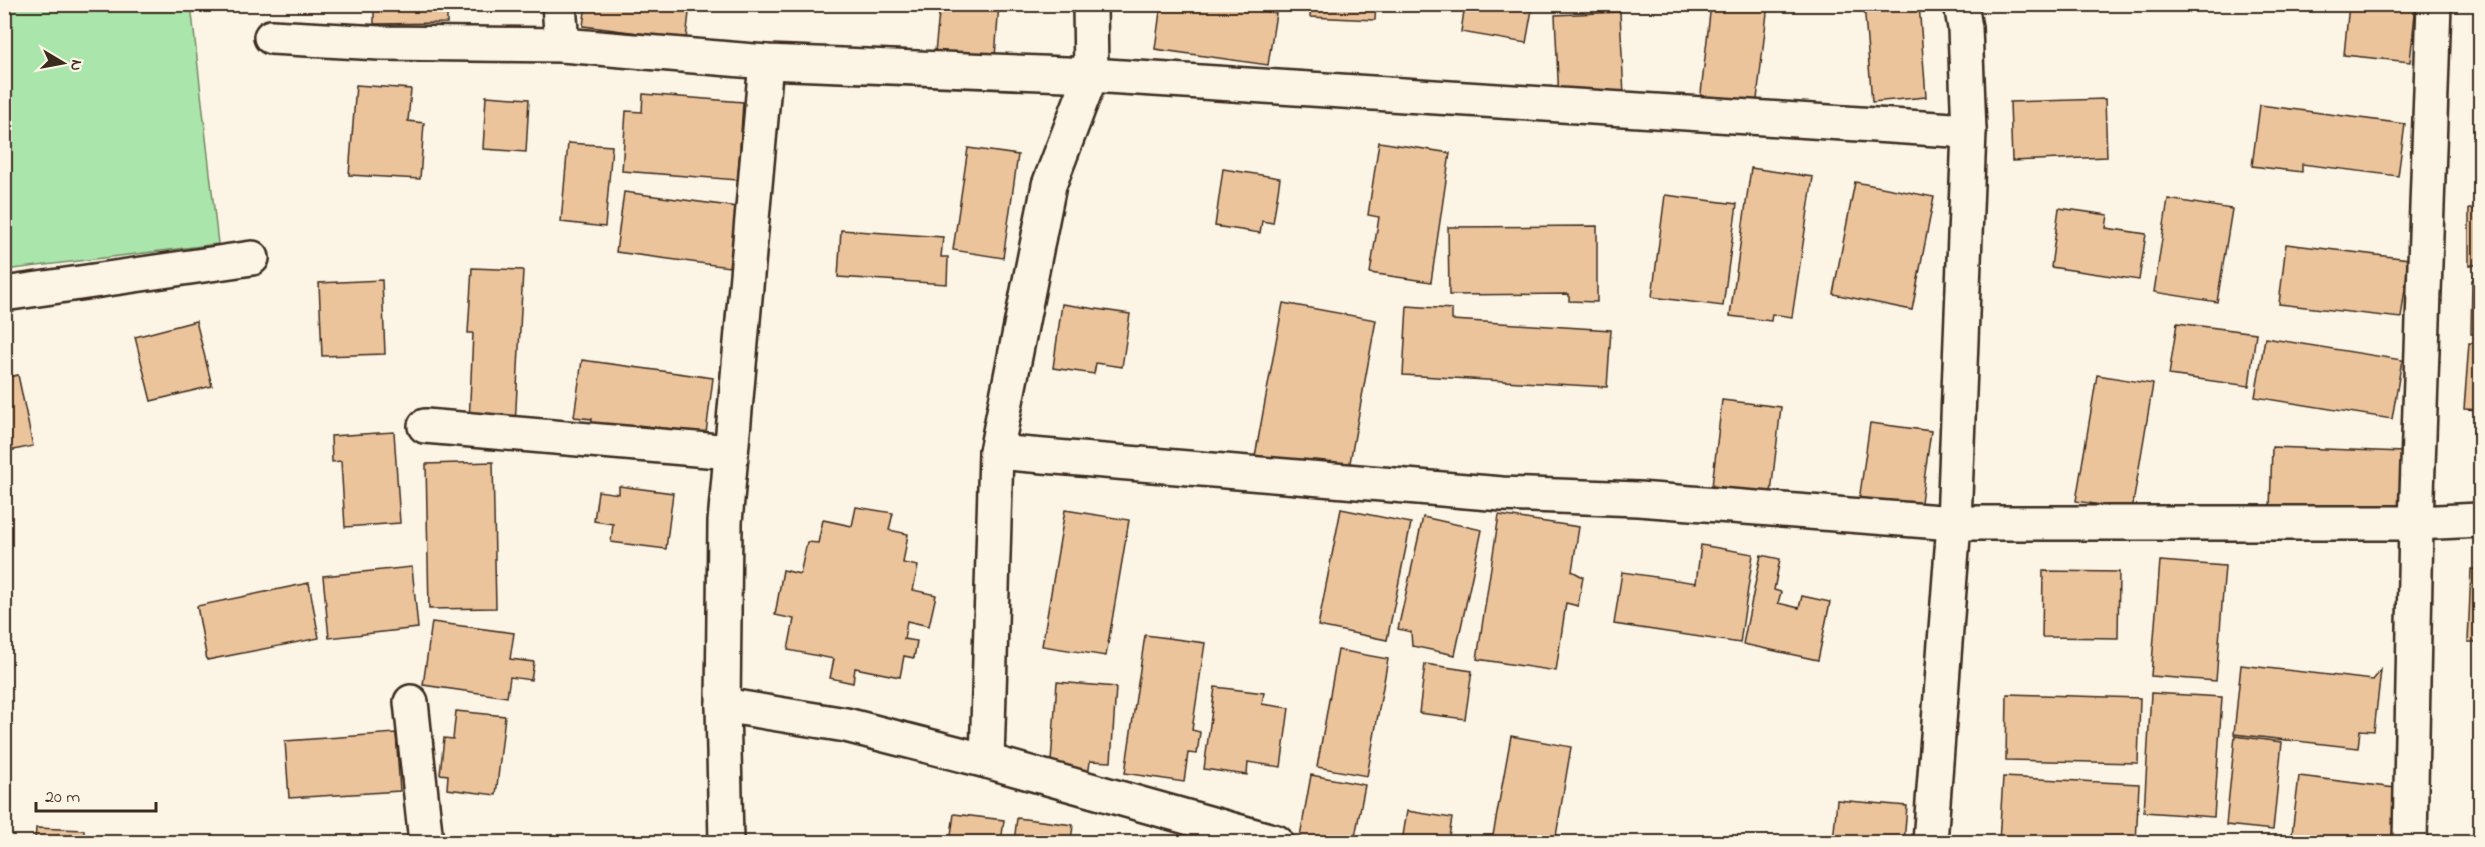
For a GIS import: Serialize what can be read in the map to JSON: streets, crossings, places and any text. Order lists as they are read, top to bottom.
{
  "scale_bar": "20 m",
  "north": "right"
}
